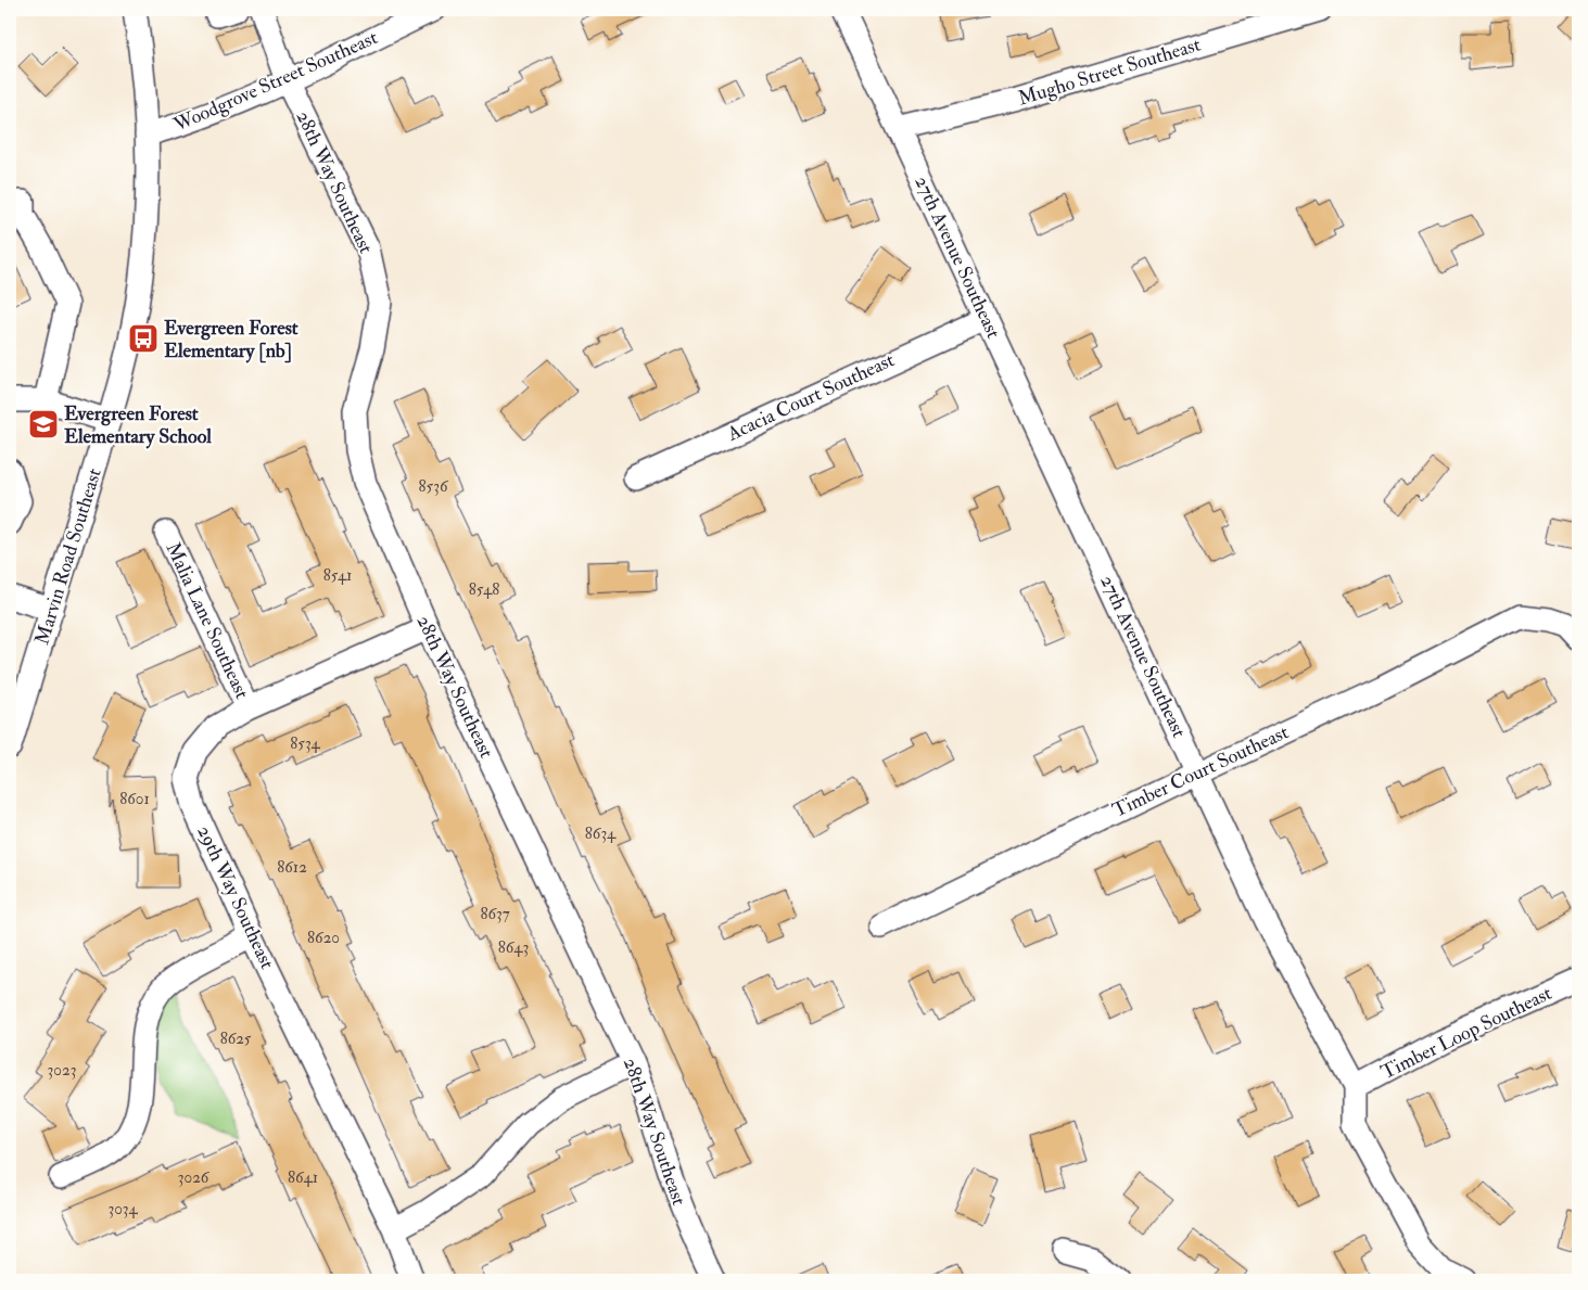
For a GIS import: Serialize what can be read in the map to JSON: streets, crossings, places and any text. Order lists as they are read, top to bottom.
{
  "streets": {
    "street": [
      "Mugho Street Southeast",
      "Woodgrove Street Southeast",
      "28th Way Southeast",
      "27th Avenue Southeast",
      "Acacia Court Southeast",
      "Marvin Road Southeast",
      "Malia Lane Southeast",
      "Timber Court Southeast",
      "29th Way Southeast",
      "Timber Loop Southeast"
    ]
  },
  "crossings": [
    ["Mugho Street Southeast", "27th Avenue Southeast"],
    ["Woodgrove Street Southeast", "28th Way Southeast"],
    ["Woodgrove Street Southeast", "Marvin Road Southeast"],
    ["28th Way Southeast", "29th Way Southeast"],
    ["27th Avenue Southeast", "Acacia Court Southeast"],
    ["27th Avenue Southeast", "Timber Court Southeast"],
    ["27th Avenue Southeast", "Timber Loop Southeast"],
    ["Malia Lane Southeast", "29th Way Southeast"]
  ],
  "places": {
    "bus stop": ["Evergreen Forest Elementary [nb]"],
    "school or university": ["Evergreen Forest Elementary School"]
  },
  "house_numbers": [
    "8536",
    "8541",
    "8548",
    "8534",
    "8601",
    "8634",
    "8612",
    "8637",
    "8620",
    "8643",
    "8625",
    "3023",
    "3026",
    "8641",
    "3034"
  ]
}
